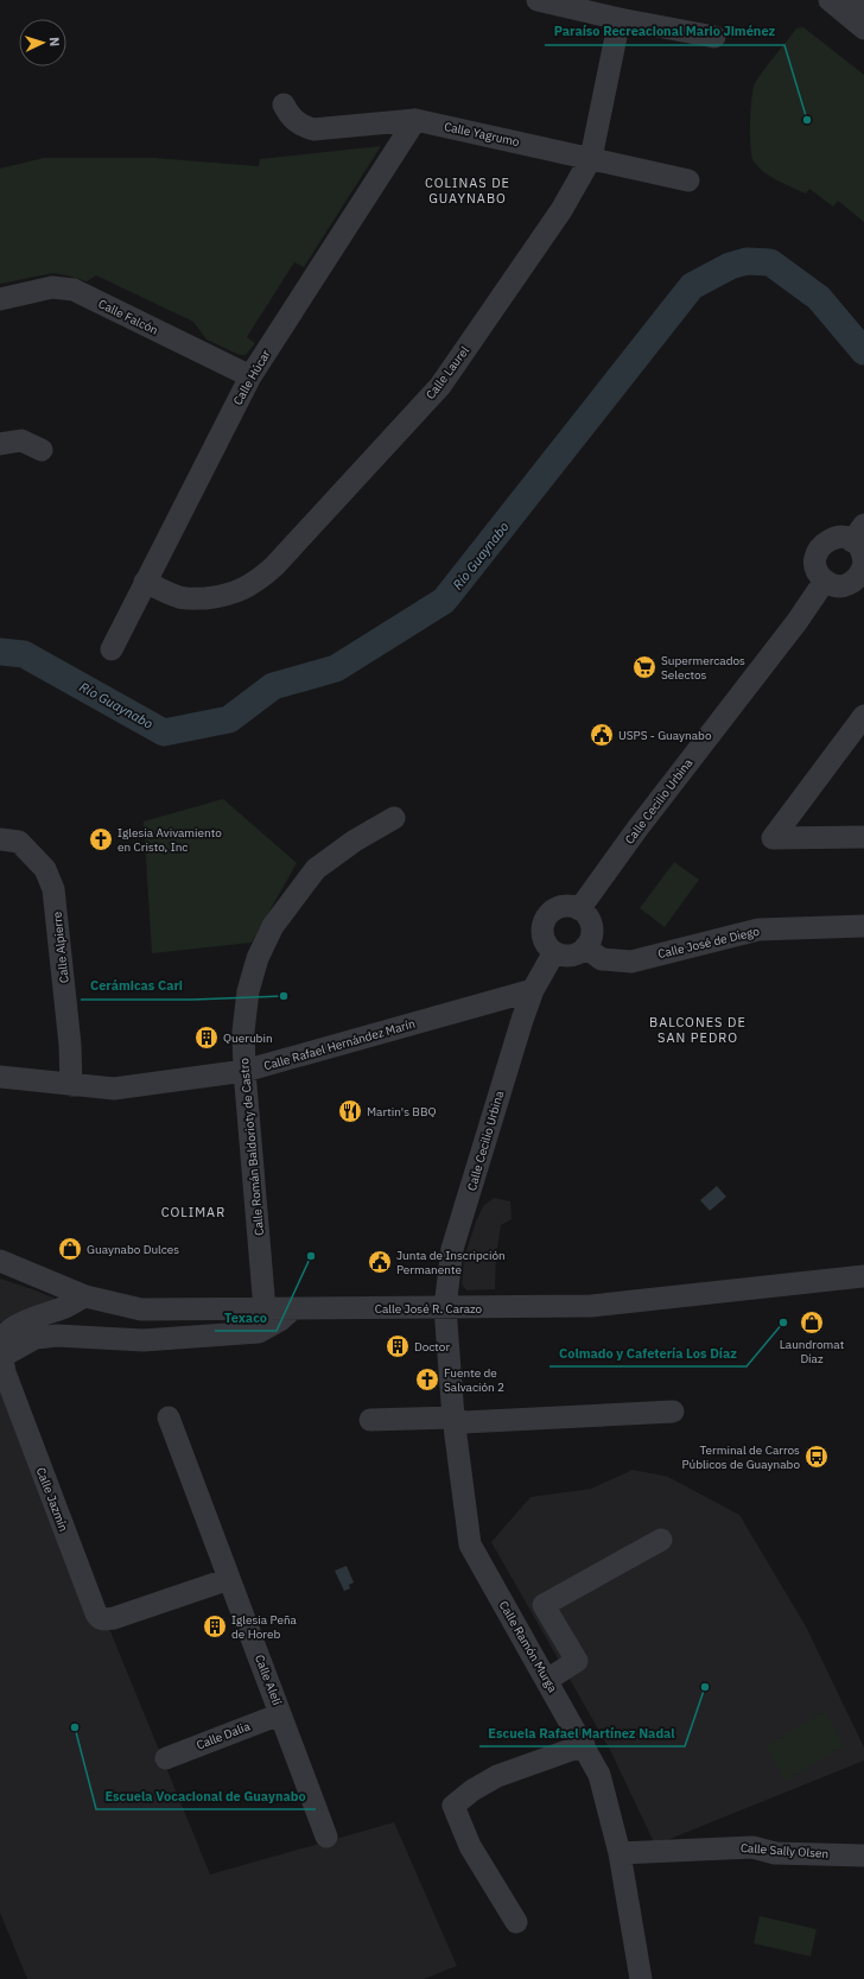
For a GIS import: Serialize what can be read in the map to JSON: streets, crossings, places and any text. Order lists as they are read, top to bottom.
{
  "streets": {
    "street": [
      "Calle Yagrumo",
      "Calle Falcón",
      "Calle Laurel",
      "Calle Húcar",
      "Calle Cecilio Urbina",
      "Calle José de Diego",
      "Calle Alpierre",
      "Calle Rafael Hernández Marín",
      "Calle Román Baldorioty de Castro",
      "Calle José R. Carazo",
      "Calle Jazmín",
      "Calle Ramón Murga",
      "Calle Alelí",
      "Calle Dalia",
      "Calle Sally Olsen"
    ]
  },
  "crossings": [
    ["Calle Yagrumo", "Calle Laurel"],
    ["Calle Yagrumo", "Calle Húcar"],
    ["Calle Falcón", "Calle Húcar"],
    ["Calle Laurel", "Calle Húcar"],
    ["Calle Cecilio Urbina", "Calle José de Diego"],
    ["Calle Cecilio Urbina", "Calle Rafael Hernández Marín"],
    ["Calle Cecilio Urbina", "Calle José R. Carazo"],
    ["Calle Cecilio Urbina", "Calle Ramón Murga"],
    ["Calle Alpierre", "Calle Rafael Hernández Marín"],
    ["Calle Rafael Hernández Marín", "Calle Román Baldorioty de Castro"],
    ["Calle Román Baldorioty de Castro", "Calle José R. Carazo"],
    ["Calle José R. Carazo", "Calle Jazmín"],
    ["Calle José R. Carazo", "Calle Ramón Murga"],
    ["Calle Jazmín", "Calle Alelí"],
    ["Calle Ramón Murga", "Calle Sally Olsen"],
    ["Calle Alelí", "Calle Dalia"]
  ],
  "districts": ["COLINAS DE GUAYNABO", "BALCONES DE SAN PEDRO", "COLIMAR"],
  "water": ["Río Guaynabo"],
  "places": {
    "other": [
      "Paraíso Recreacional Mario Jiménez",
      "Cerámicas Cari",
      "Texaco",
      "Colmado y Cafetería Los Díaz",
      "Escuela Rafael Martínez Nadal",
      "Escuela Vocacional de Guaynabo"
    ],
    "supermarket": ["Supermercados Selectos"],
    "public building": ["USPS - Guaynabo", "Junta de Inscripción Permanente"],
    "church": ["Iglesia Avivamiento en Cristo, Inc", "Fuente de Salvación 2"],
    "building": ["Querubin", "Doctor", "Iglesia Peña de Horeb"],
    "restaurant": ["Martin's BBQ"],
    "shop": ["Guaynabo Dulces", "Laundromat Díaz"],
    "bus stop": ["Terminal de Carros Públicos de Guaynabo"]
  },
  "north": "right"
}
